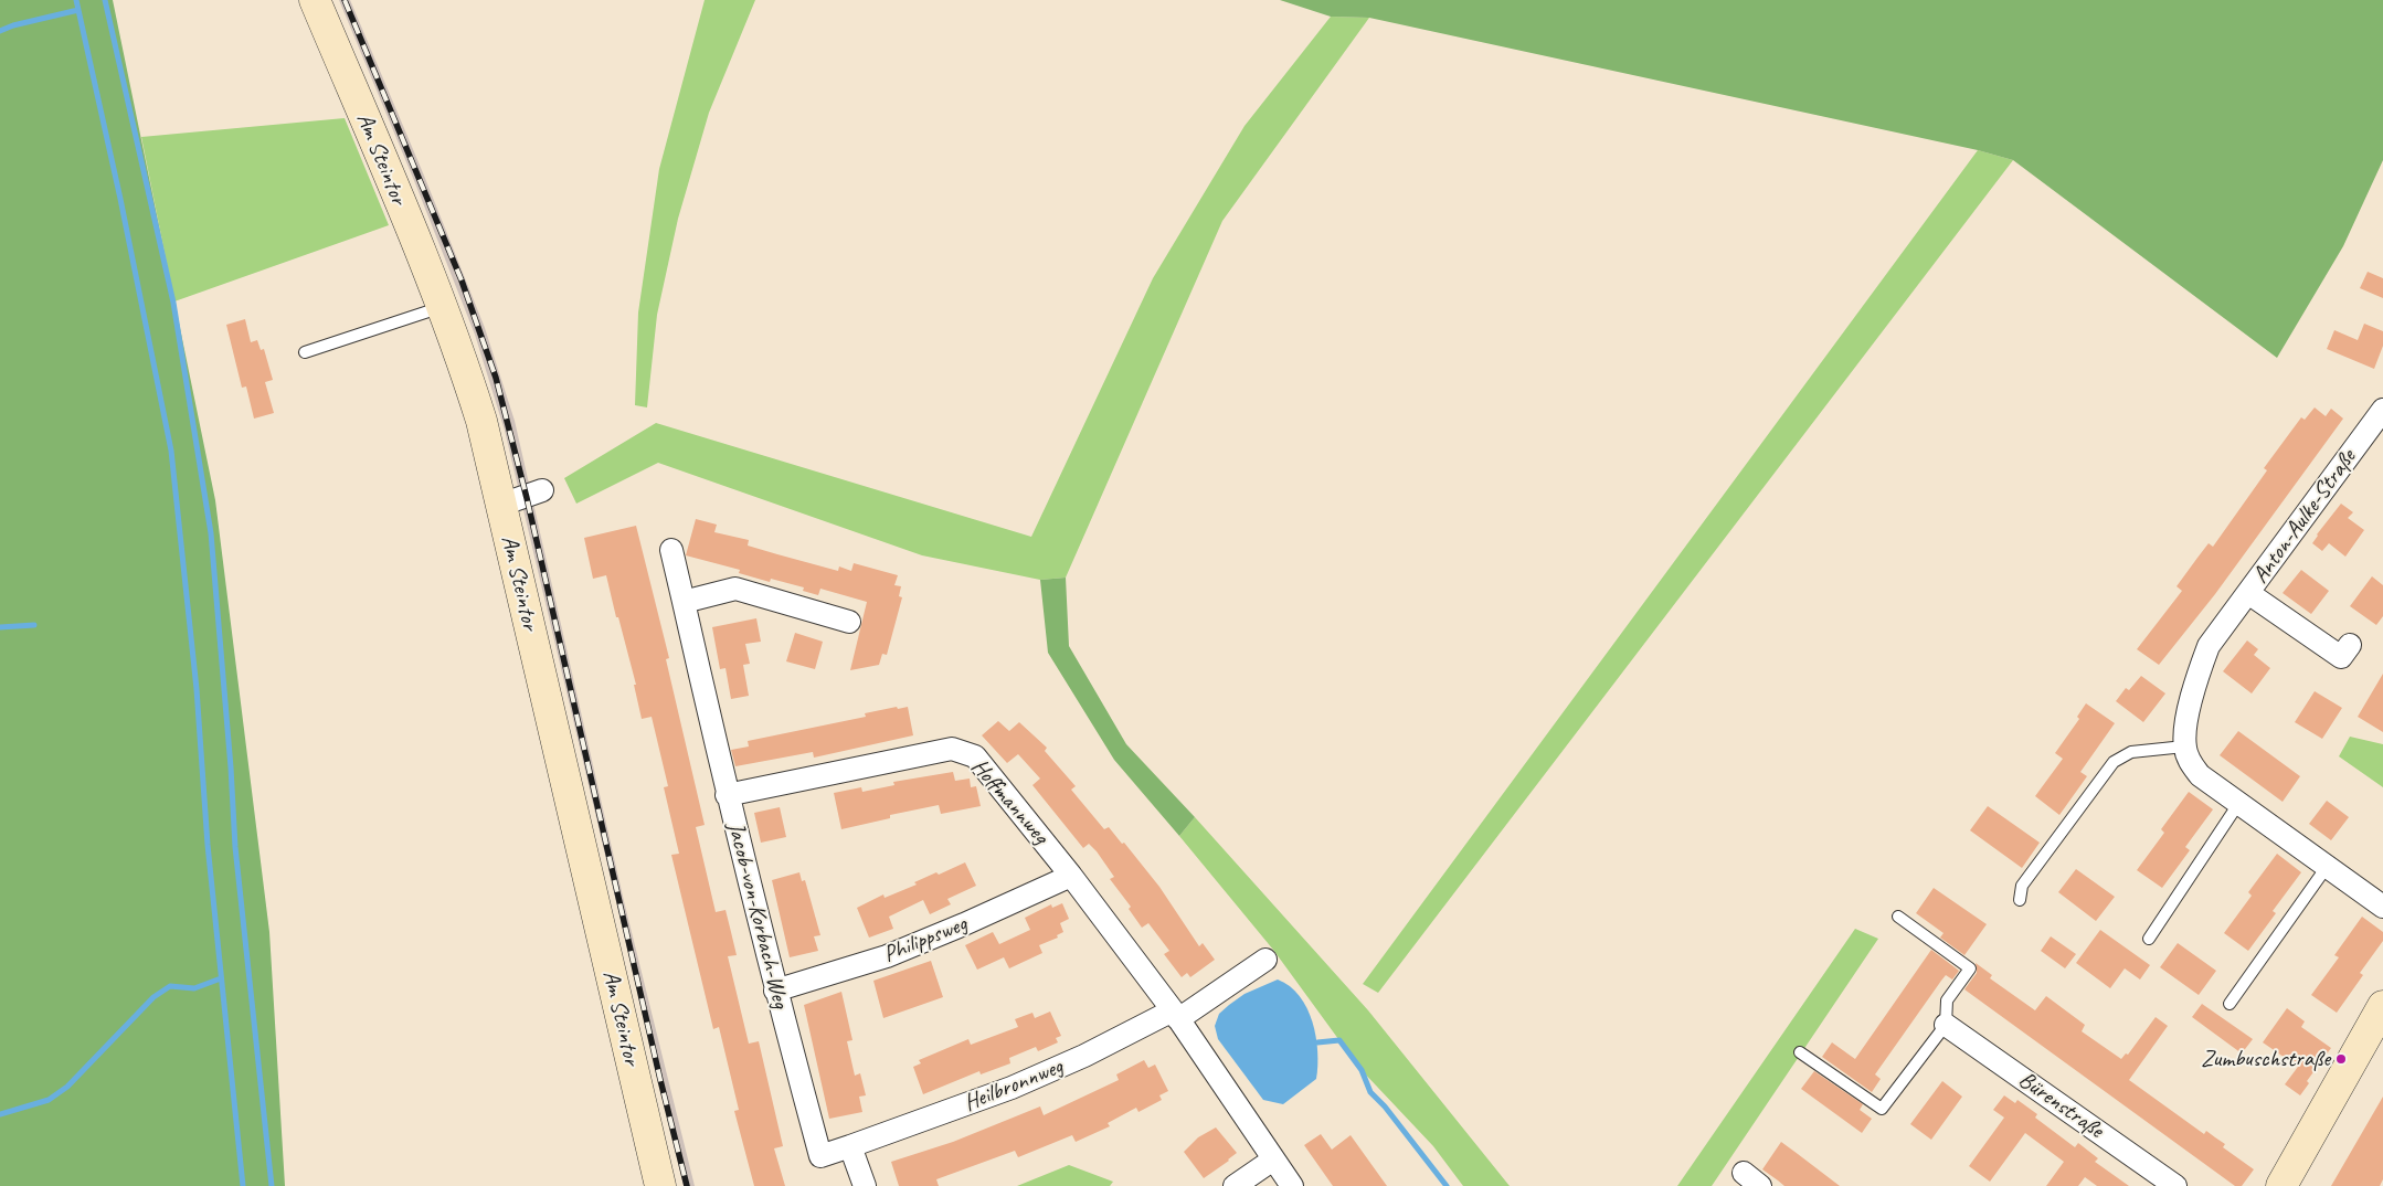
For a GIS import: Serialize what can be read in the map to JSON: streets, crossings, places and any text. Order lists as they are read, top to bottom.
{
  "streets": {
    "street": [
      "Am Steintor",
      "Anton-Aulke-Straße",
      "Hoffmannweg",
      "Jacob-von-Korbach-Weg",
      "Philippsweg",
      "Heilbronnweg",
      "Bürenstraße"
    ]
  },
  "crossings": [
    ["Hoffmannweg", "Jacob-von-Korbach-Weg"],
    ["Hoffmannweg", "Philippsweg"],
    ["Hoffmannweg", "Heilbronnweg"],
    ["Jacob-von-Korbach-Weg", "Philippsweg"],
    ["Jacob-von-Korbach-Weg", "Heilbronnweg"]
  ],
  "places": ["Zumbuschstraße"]
}
